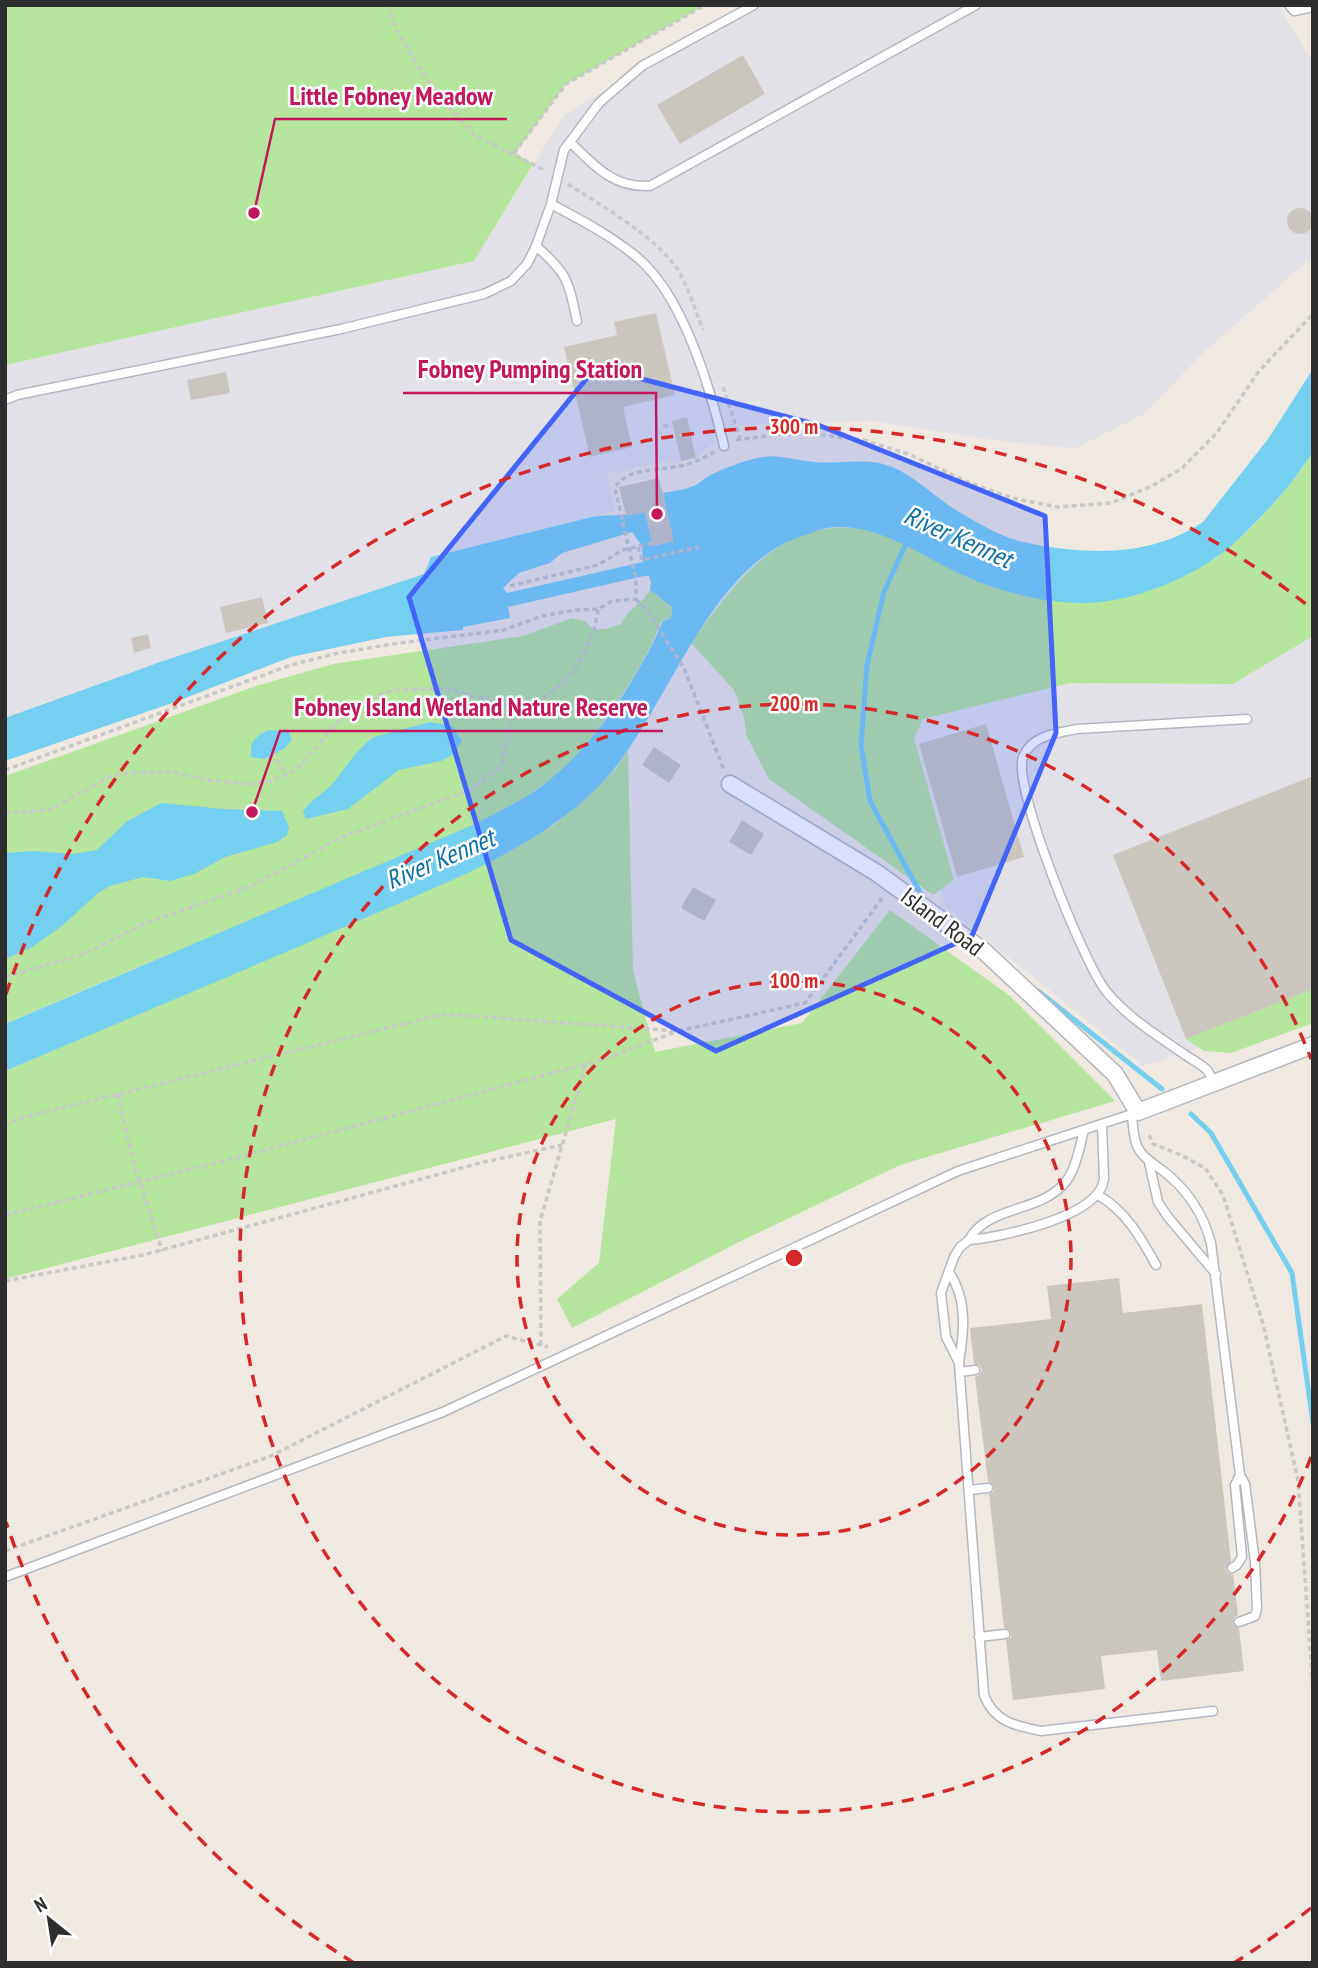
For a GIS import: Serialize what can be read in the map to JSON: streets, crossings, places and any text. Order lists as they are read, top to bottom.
{
  "streets": {
    "street": ["Island Road"]
  },
  "water": ["River Kennet"],
  "places": ["Little Fobney Meadow", "Fobney Pumping Station", "Fobney Island Wetland Nature Reserve"],
  "north": "top left",
  "rings": ["300 m", "200 m", "100 m"]
}
